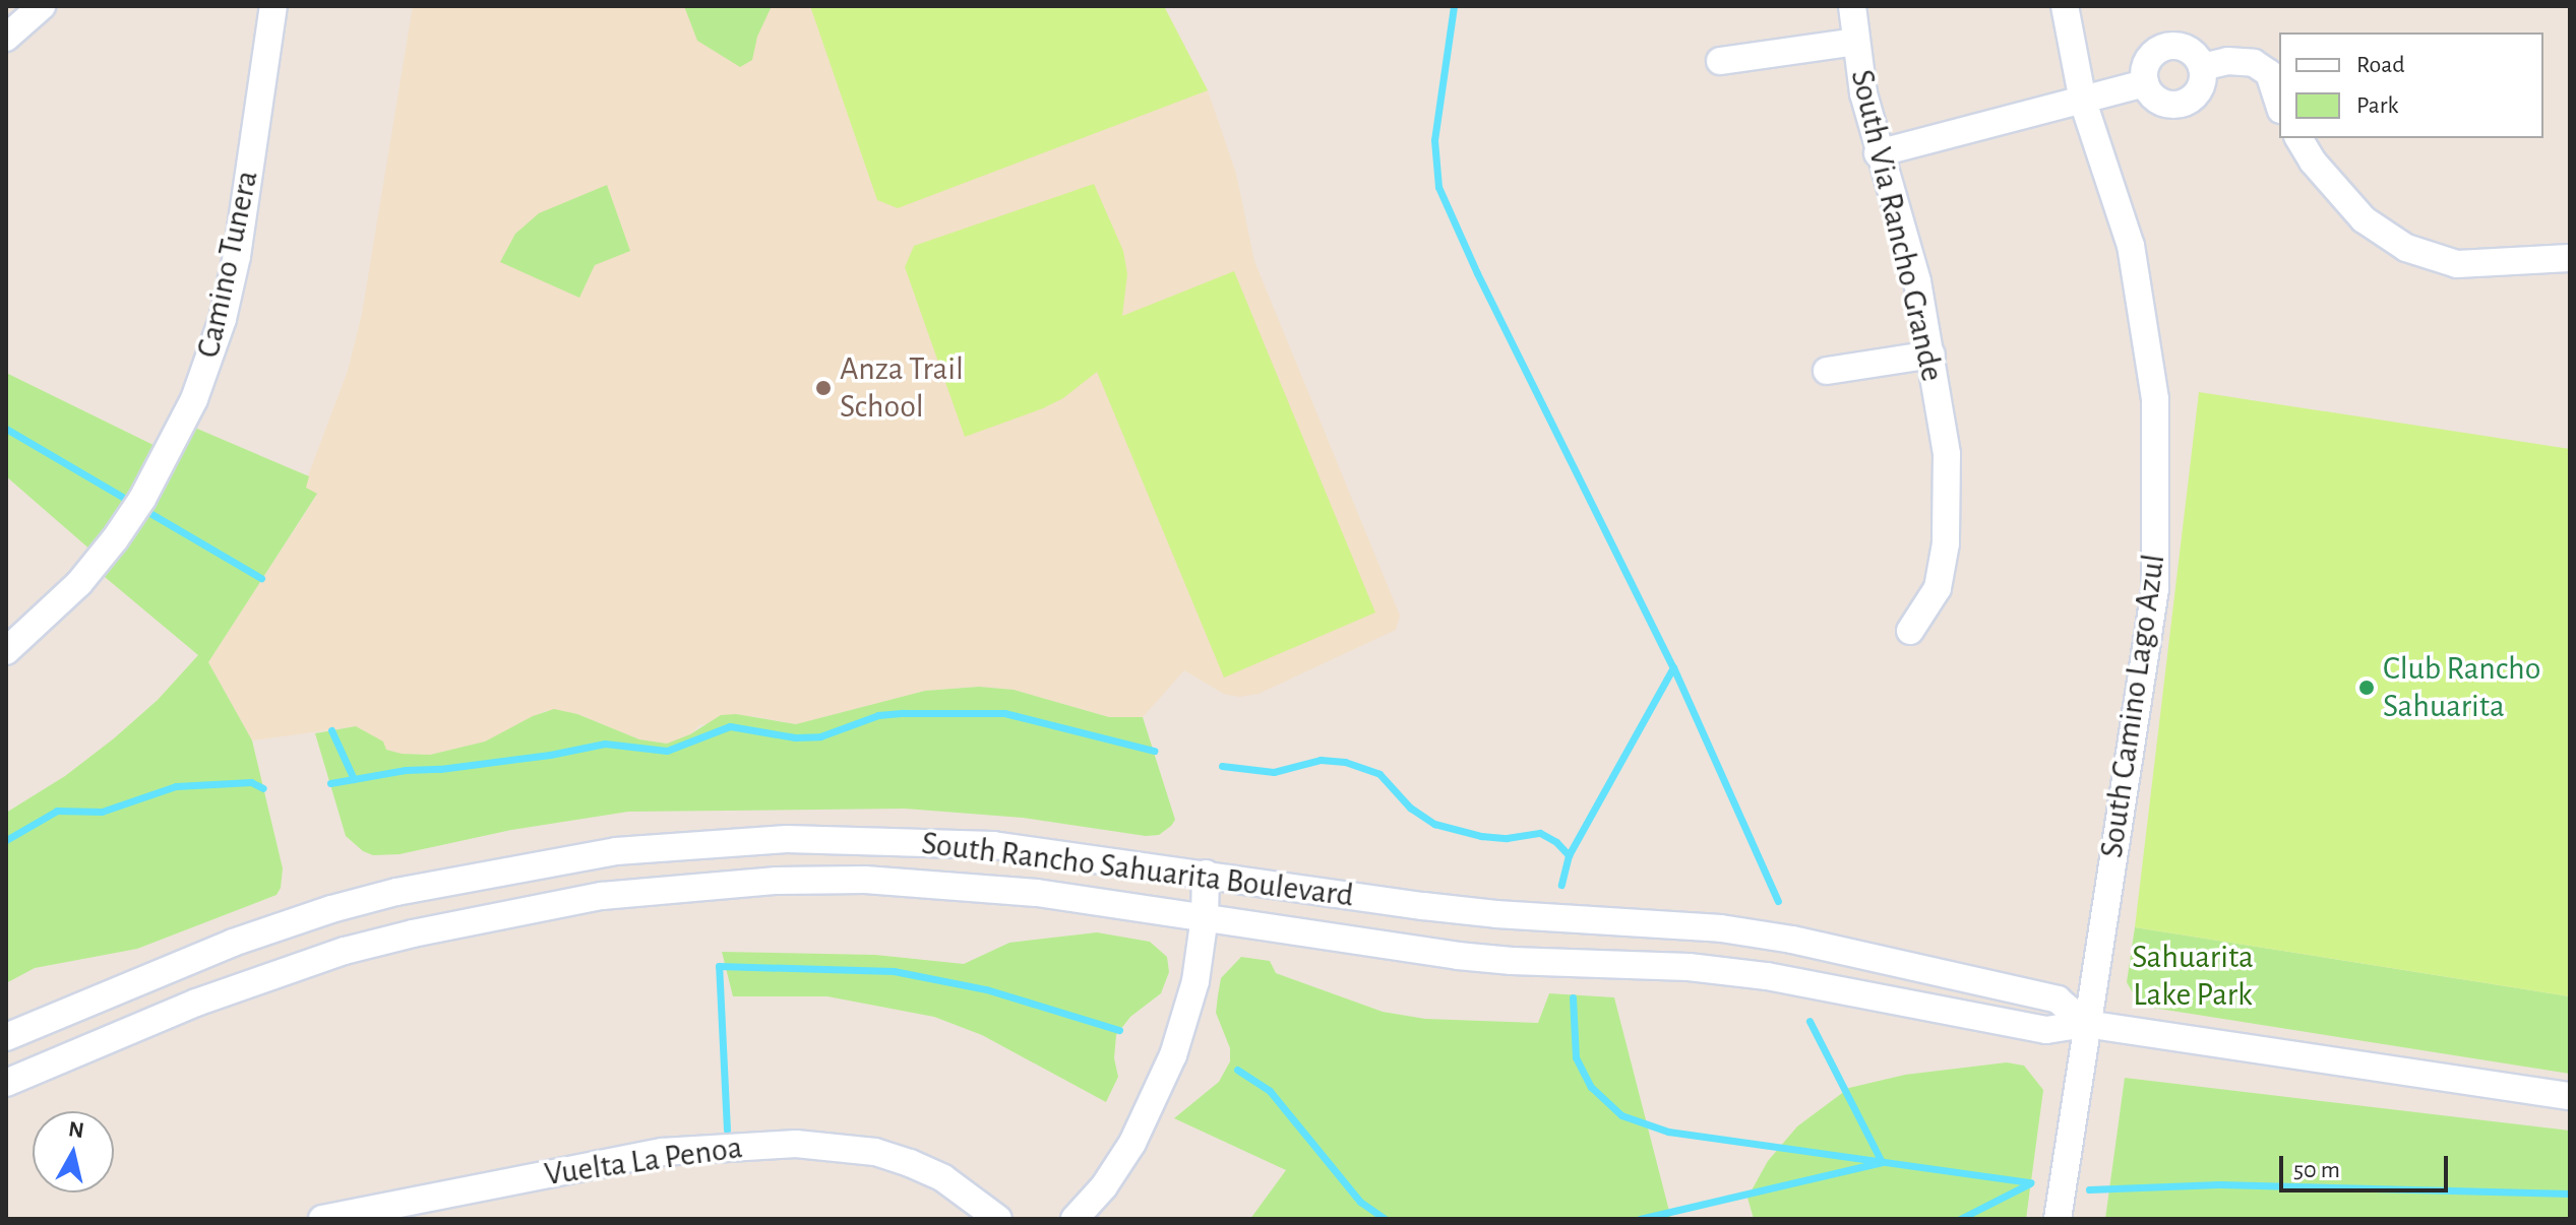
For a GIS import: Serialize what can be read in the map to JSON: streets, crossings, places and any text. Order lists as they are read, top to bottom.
{
  "streets": {
    "street": [
      "South Via Rancho Grande",
      "Camino Tunera",
      "South Camino Lago Azul",
      "South Rancho Sahuarita Boulevard",
      "Vuelta La Penoa"
    ]
  },
  "crossings": [
    ["South Camino Lago Azul", "South Rancho Sahuarita Boulevard"]
  ],
  "parks": ["Sahuarita Lake Park"],
  "places": ["Anza Trail School", "Club Rancho Sahuarita"],
  "legend": ["Road", "Park"],
  "scale_bar": "50 m",
  "north": "top"
}
